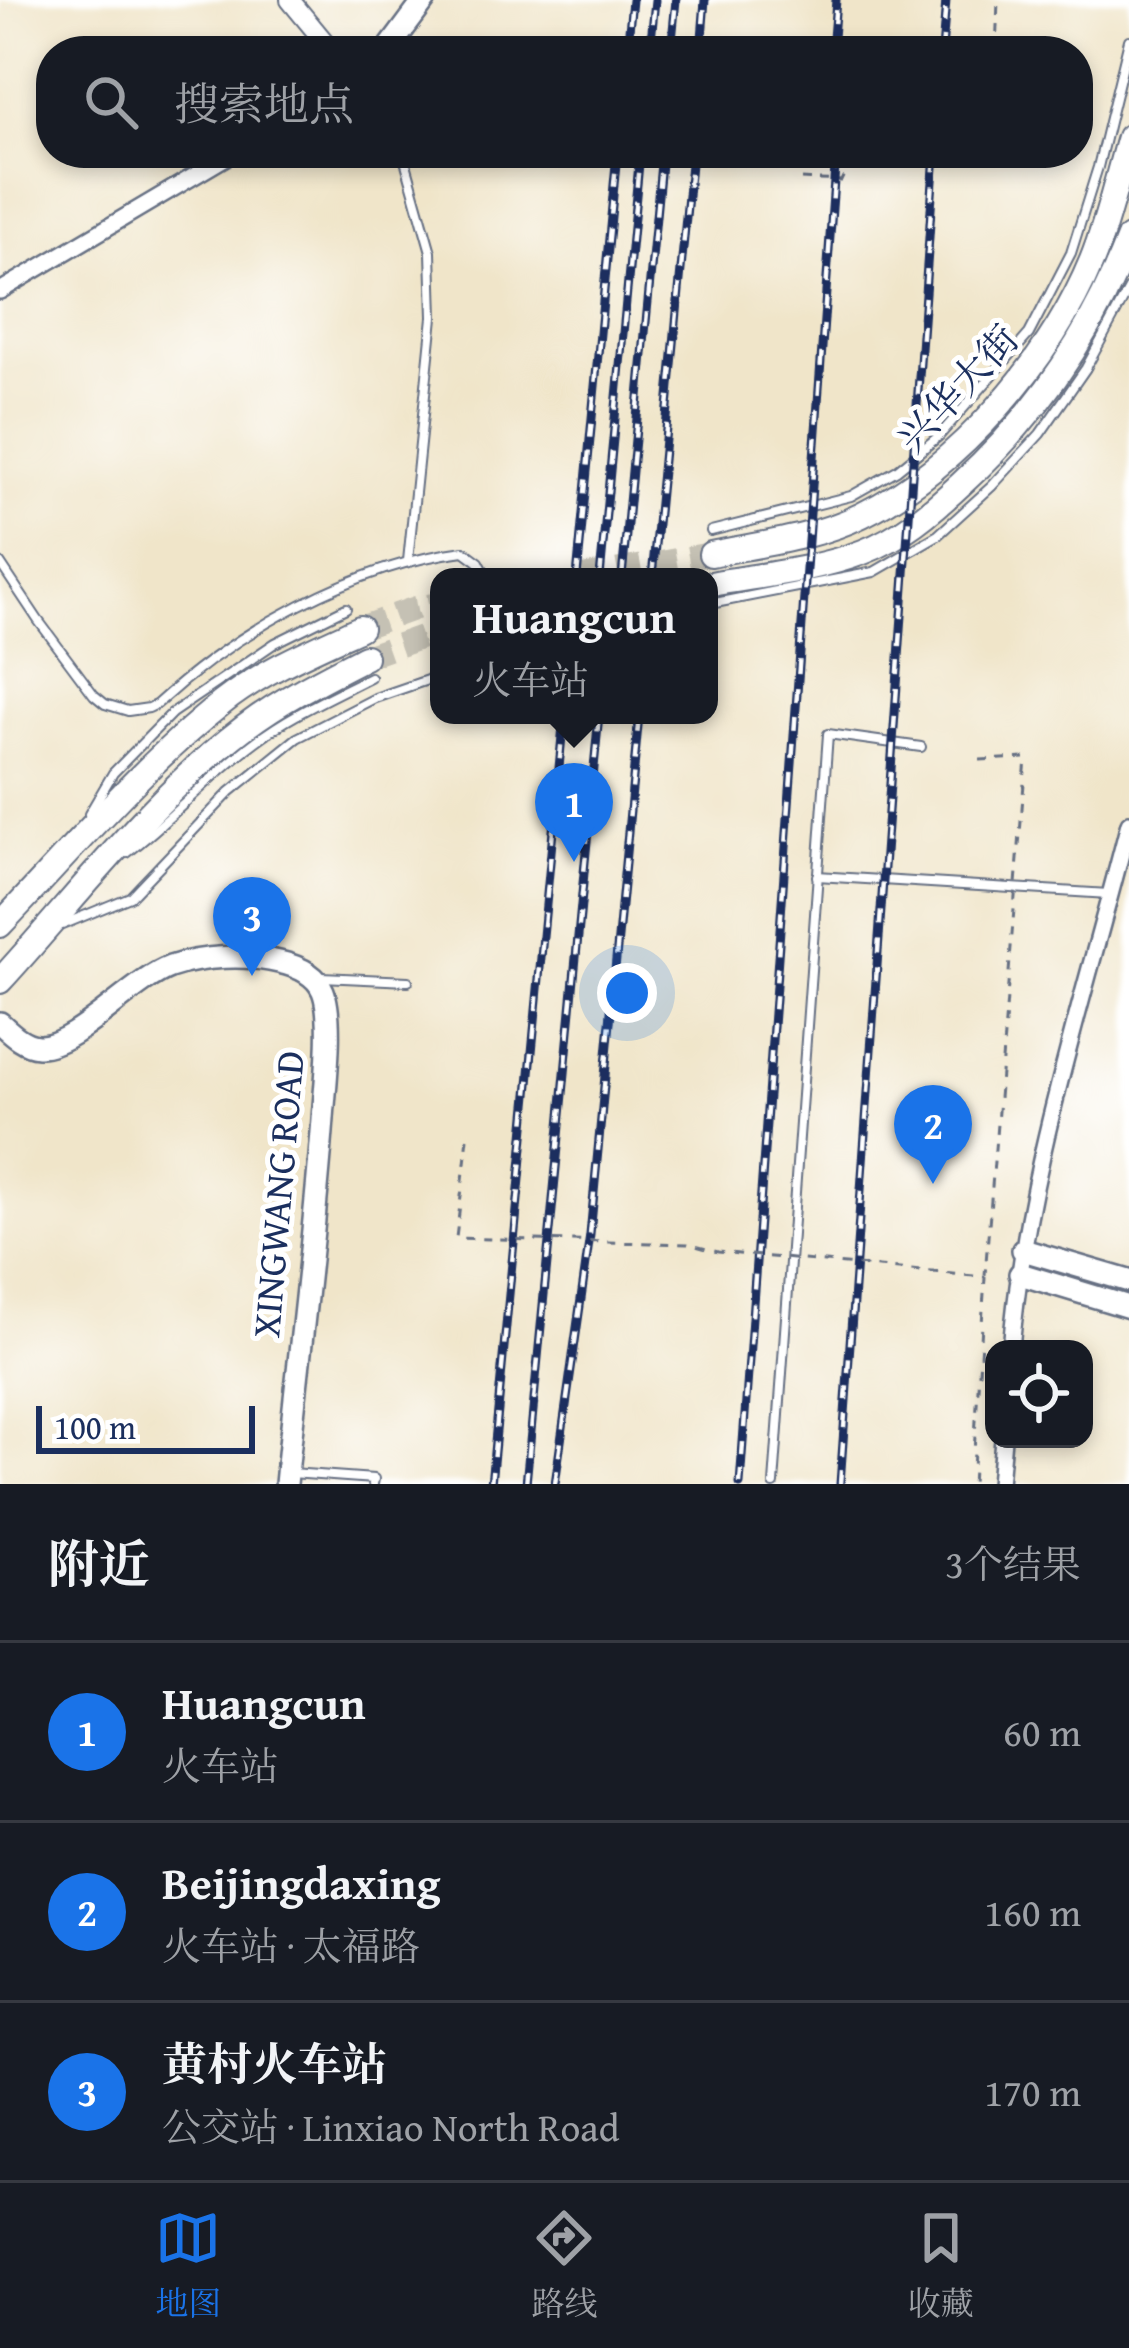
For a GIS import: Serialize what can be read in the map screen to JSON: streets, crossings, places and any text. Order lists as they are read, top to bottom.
{
  "streets": {
    "main road": ["兴华大街", "XINGWANG ROAD"]
  },
  "scale_bar": "100 m",
  "page": {
    "search": "搜索地点",
    "popup": ["Huangcun", "火车站"],
    "pins": ["1", "3", "2"],
    "scale": "100 m",
    "heading": ["附近", "3个结果"],
    "list": [
      {
        "mark": "1",
        "name": "Huangcun",
        "note": "火车站",
        "value": "60 m"
      },
      {
        "mark": "2",
        "name": "Beijingdaxing",
        "note": "火车站 · 太福路",
        "value": "160 m"
      },
      {
        "mark": "3",
        "name": "黄村火车站",
        "note": "公交站 · Linxiao North Road",
        "value": "170 m"
      }
    ],
    "nav": ["地图", "路线", "收藏"]
  }
}
